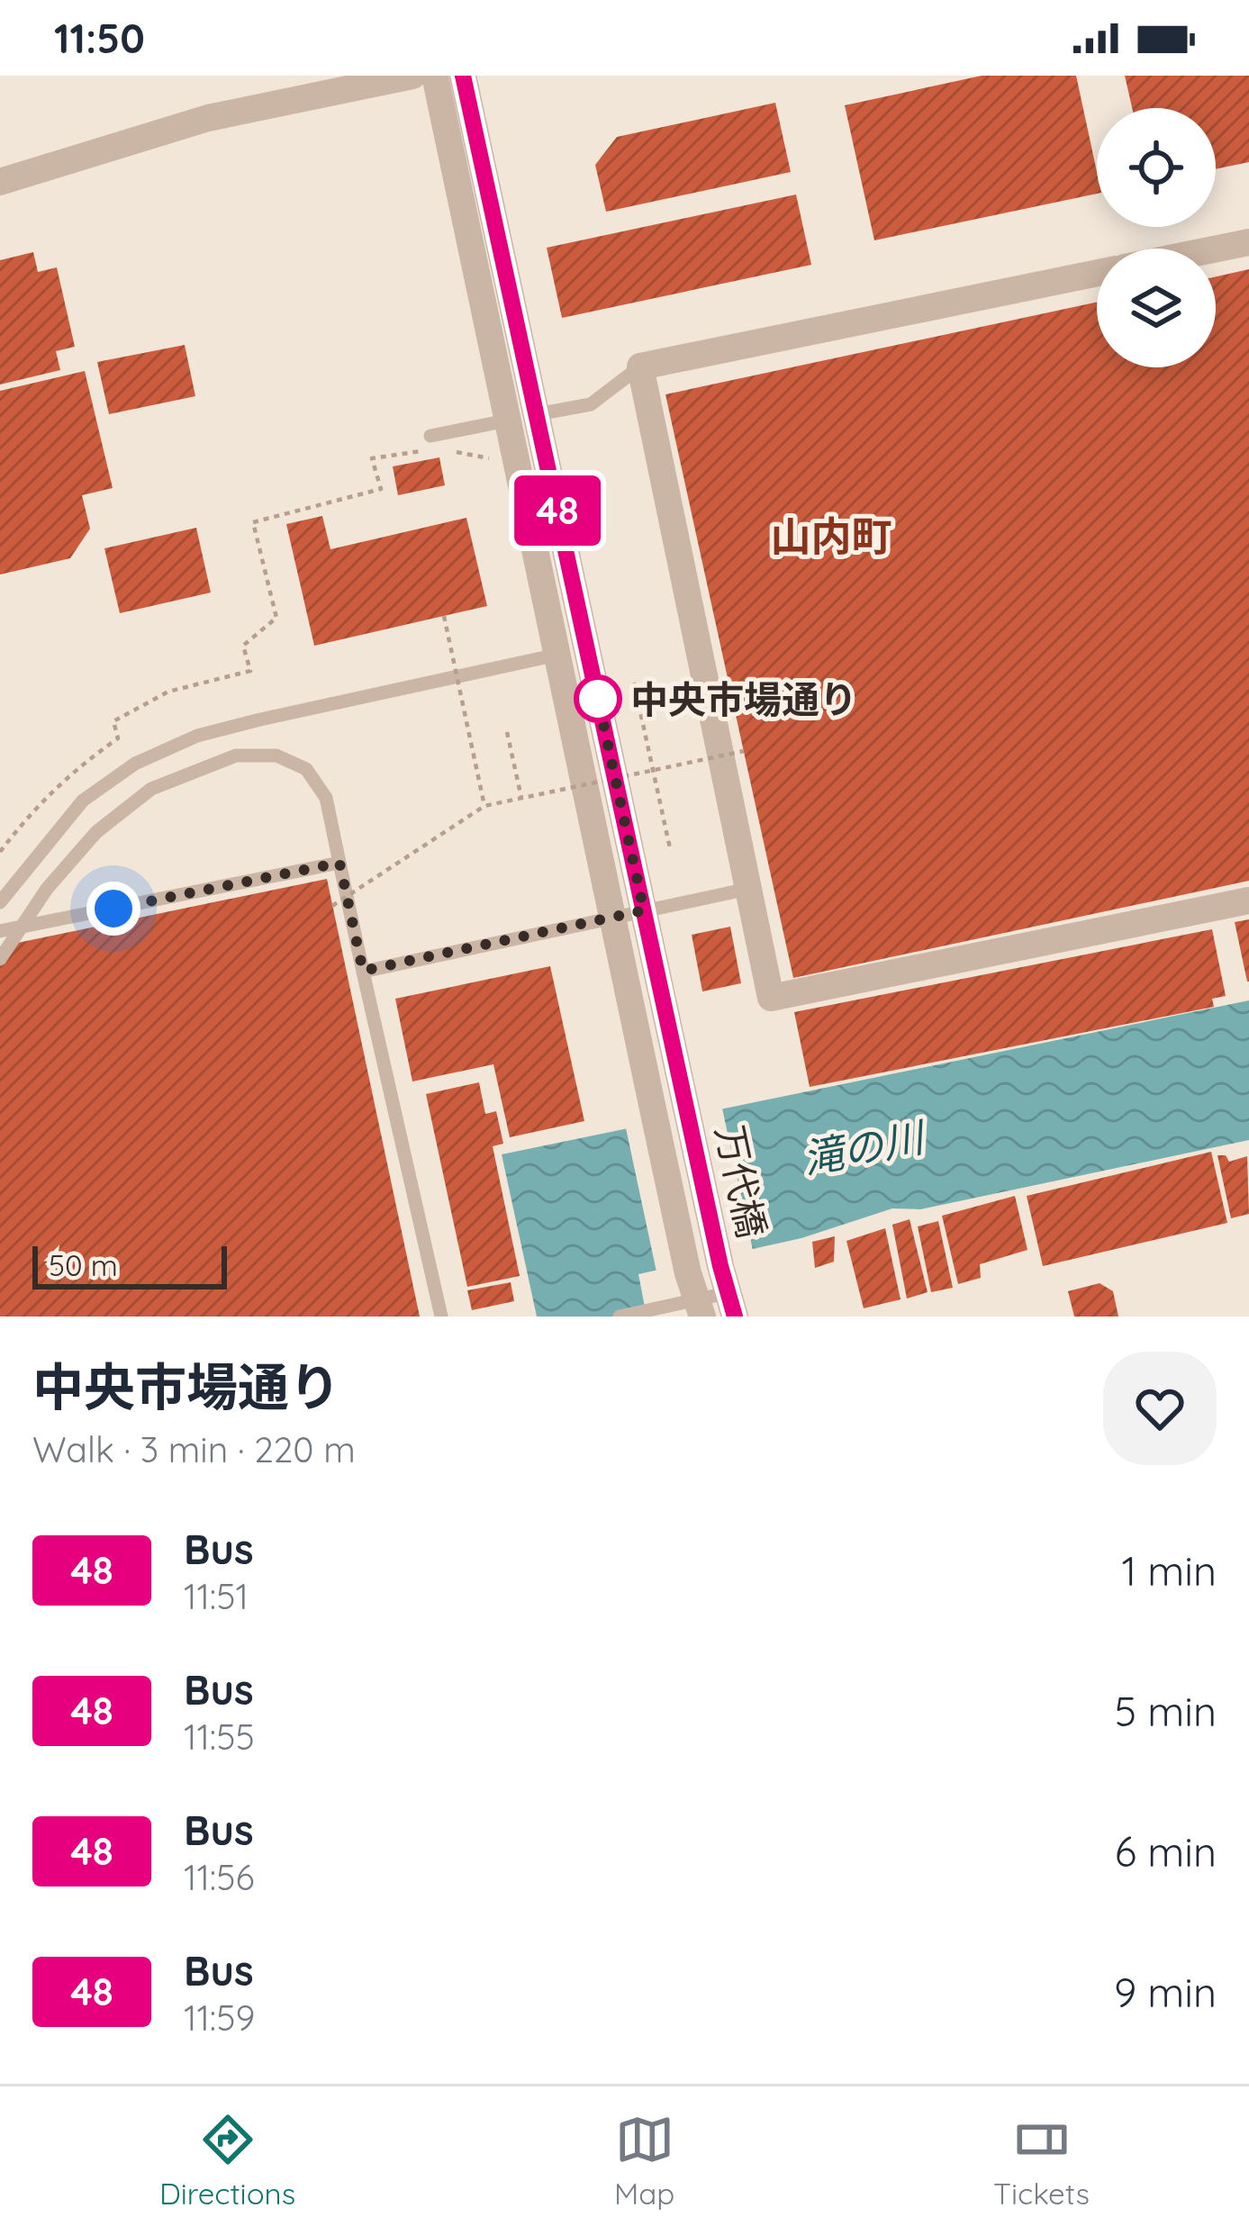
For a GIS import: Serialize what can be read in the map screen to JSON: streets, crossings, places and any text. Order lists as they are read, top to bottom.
{
  "streets": {
    "street": ["万代橋"]
  },
  "districts": ["山内町"],
  "water": ["滝の川"],
  "places": ["中央市場通り"],
  "lines": ["bus line 48"],
  "scale_bar": "50 m",
  "page": {
    "status": "11:50",
    "on_map": "48",
    "scale": "50 m",
    "heading": ["中央市場通り", "Walk · 3 min · 220 m"],
    "list": [
      {
        "mark": "48",
        "name": "Bus",
        "note": "11:51",
        "value": "1 min"
      },
      {
        "mark": "48",
        "name": "Bus",
        "note": "11:55",
        "value": "5 min"
      },
      {
        "mark": "48",
        "name": "Bus",
        "note": "11:56",
        "value": "6 min"
      },
      {
        "mark": "48",
        "name": "Bus",
        "note": "11:59",
        "value": "9 min"
      }
    ],
    "tabs": ["Directions", "Map", "Tickets"]
  }
}
